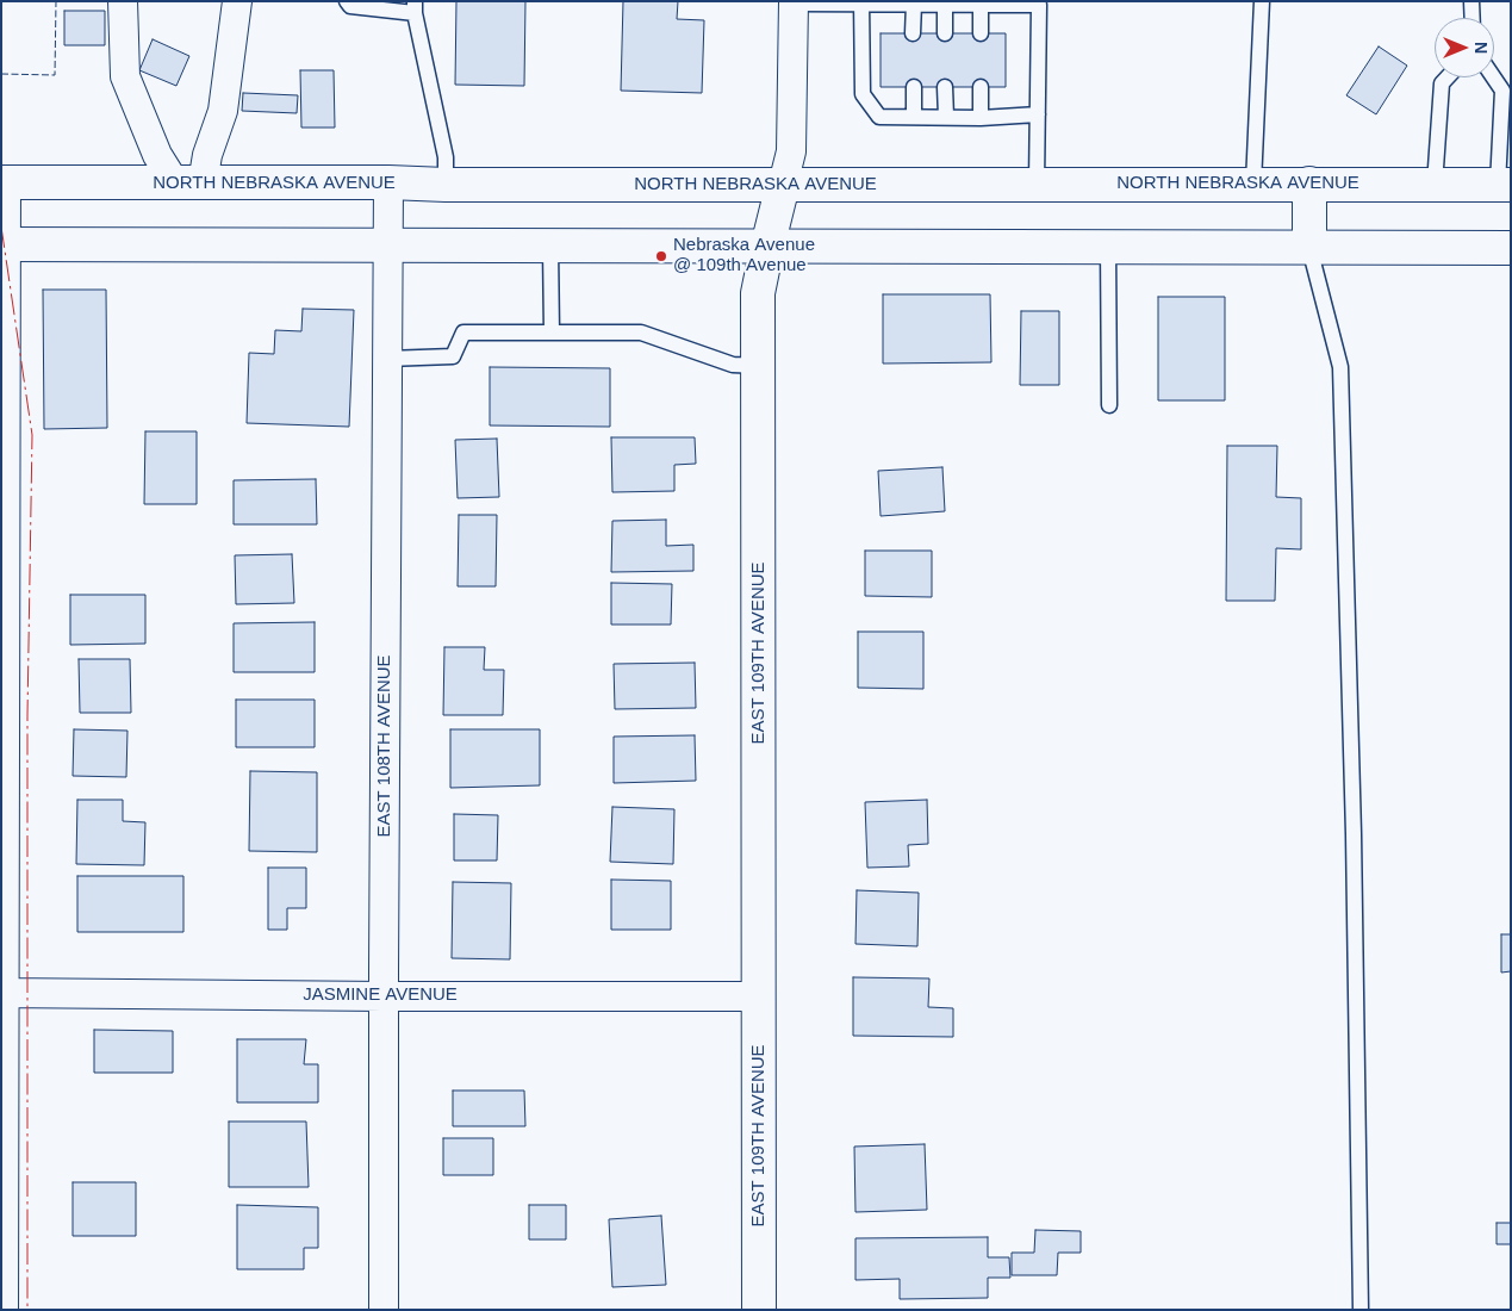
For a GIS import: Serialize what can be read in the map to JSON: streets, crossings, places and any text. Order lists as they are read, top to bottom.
{
  "streets": {
    "main road": ["NORTH NEBRASKA AVENUE", "EAST 109TH AVENUE"],
    "street": ["EAST 108TH AVENUE", "JASMINE AVENUE"]
  },
  "crossings": [
    ["NORTH NEBRASKA AVENUE", "EAST 109TH AVENUE"],
    ["NORTH NEBRASKA AVENUE", "EAST 108TH AVENUE"],
    ["EAST 109TH AVENUE", "JASMINE AVENUE"],
    ["EAST 108TH AVENUE", "JASMINE AVENUE"]
  ],
  "places": ["Nebraska Avenue @ 109th Avenue"],
  "north": "right"
}
